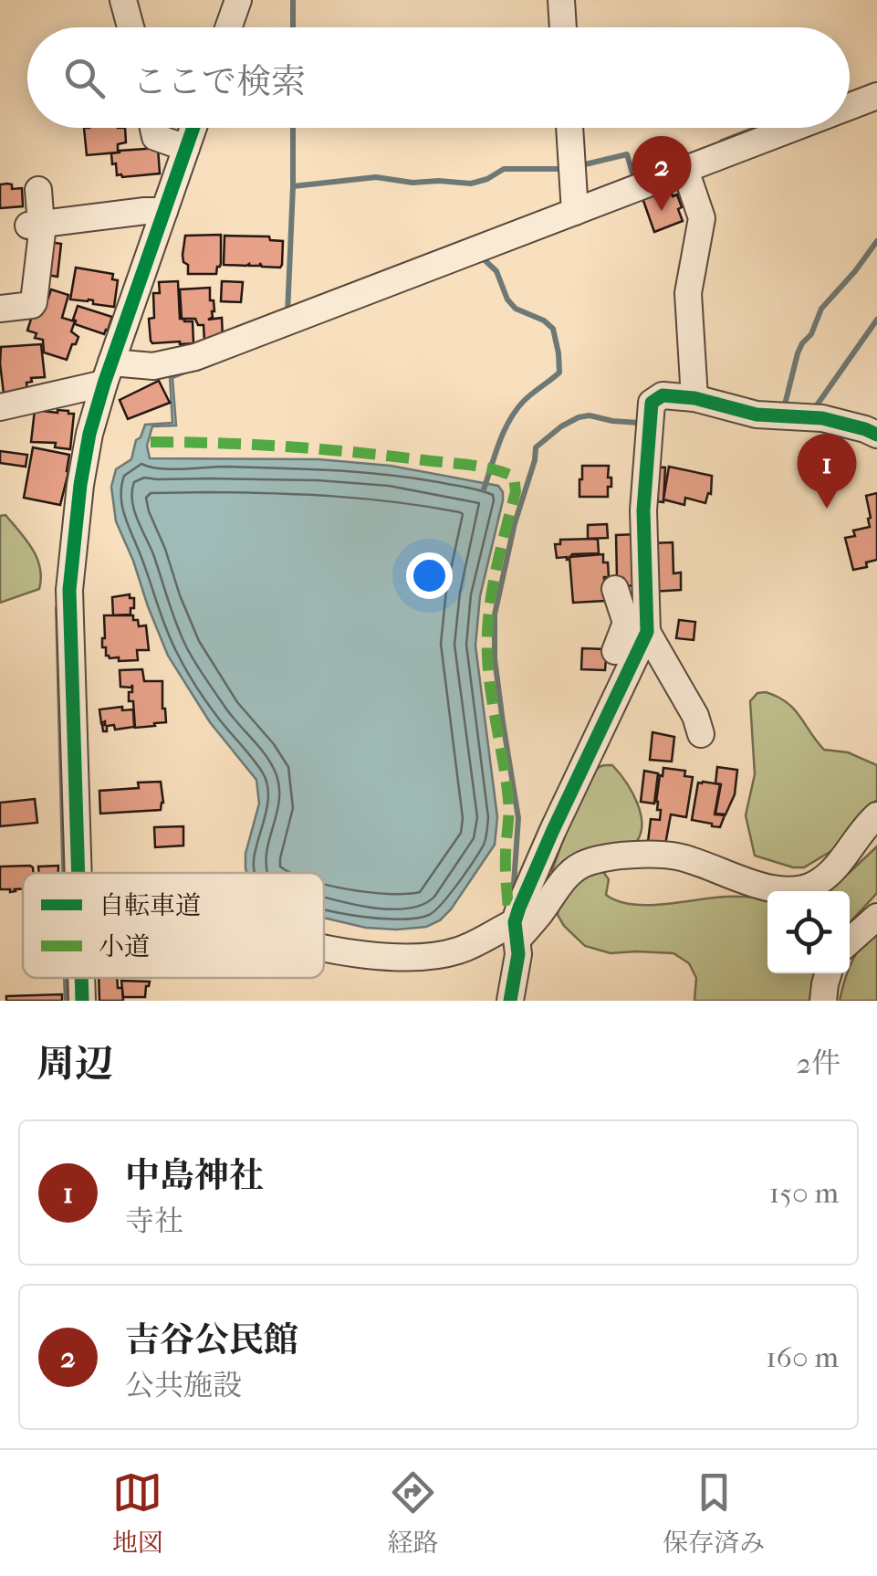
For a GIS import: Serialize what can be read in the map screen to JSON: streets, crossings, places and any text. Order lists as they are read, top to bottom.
{
  "legend": ["自転車道", "小道"],
  "page": {
    "search": "ここで検索",
    "pins": ["2", "1"],
    "heading": ["周辺", "2件"],
    "list": [
      {
        "mark": "1",
        "name": "中島神社",
        "note": "寺社",
        "value": "150 m"
      },
      {
        "mark": "2",
        "name": "吉谷公民館",
        "note": "公共施設",
        "value": "160 m"
      }
    ],
    "nav": ["地図", "経路", "保存済み"]
  }
}
